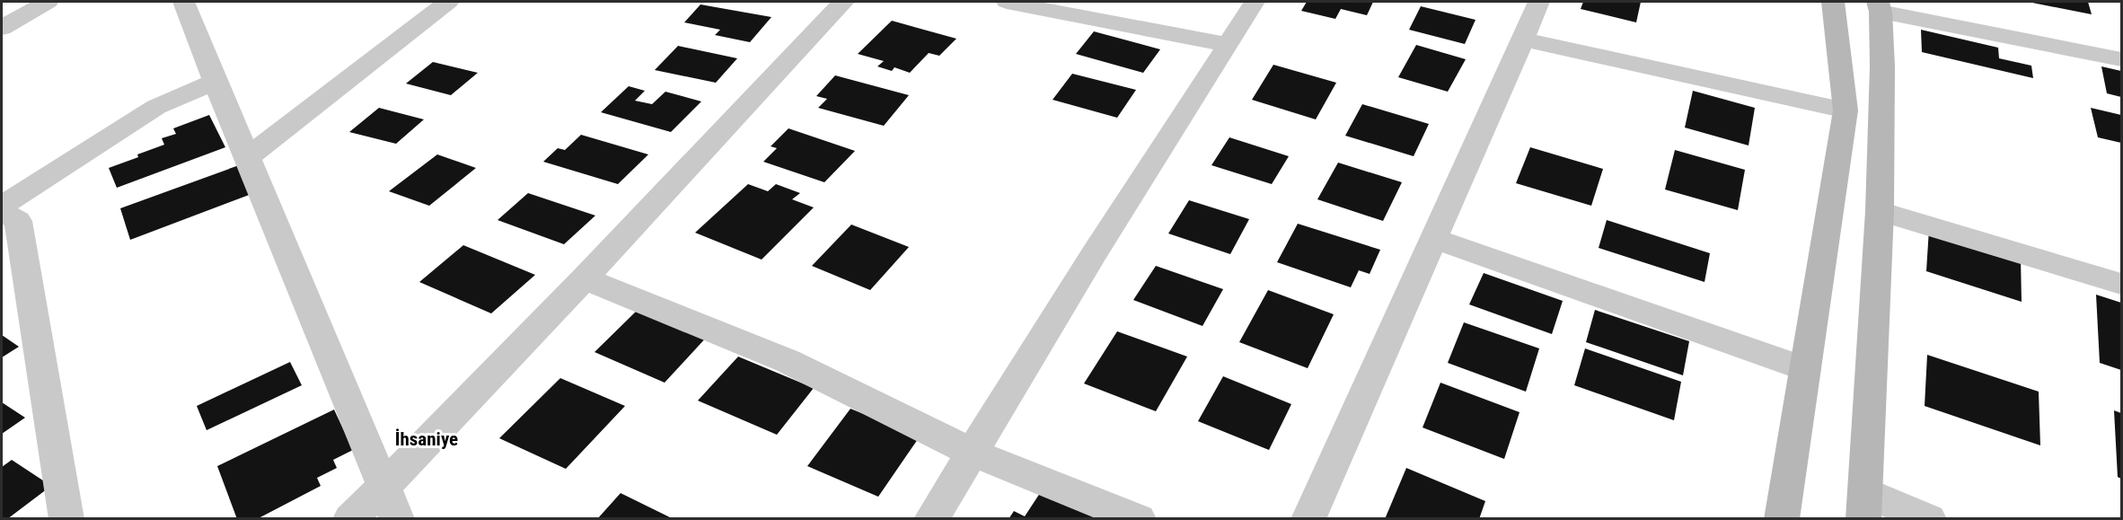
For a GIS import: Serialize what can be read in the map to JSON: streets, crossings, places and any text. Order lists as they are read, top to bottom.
{
  "districts": ["İhsaniye"]
}
